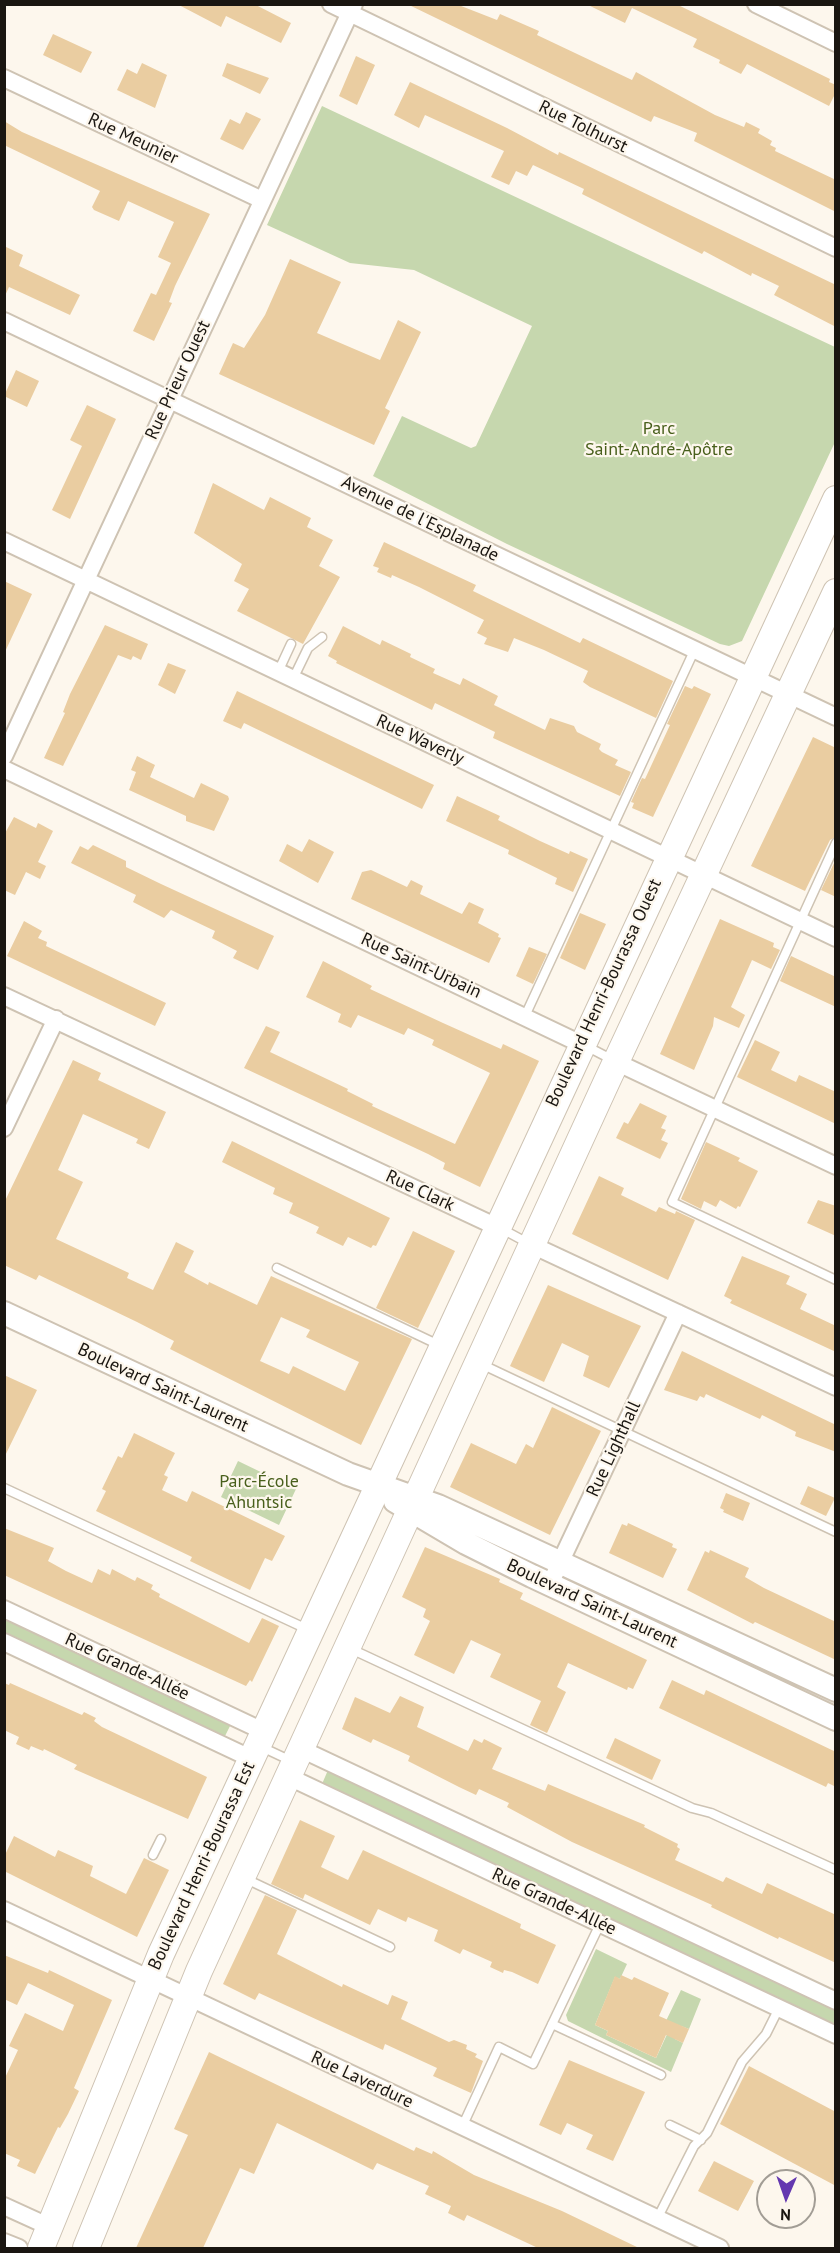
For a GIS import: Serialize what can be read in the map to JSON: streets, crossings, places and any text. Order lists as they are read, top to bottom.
{
  "streets": {
    "main road": ["Boulevard Henri-Bourassa Ouest", "Boulevard Henri-Bourassa Est"],
    "street": [
      "Rue Tolhurst",
      "Rue Meunier",
      "Rue Prieur Ouest",
      "Avenue de l'Esplanade",
      "Rue Waverly",
      "Rue Saint-Urbain",
      "Rue Clark",
      "Boulevard Saint-Laurent",
      "Rue Lighthall",
      "Rue Grande-Allée",
      "Rue Laverdure"
    ]
  },
  "crossings": [
    ["Rue Tolhurst", "Rue Prieur Ouest"],
    ["Rue Meunier", "Rue Prieur Ouest"],
    ["Rue Prieur Ouest", "Avenue de l'Esplanade"],
    ["Rue Prieur Ouest", "Rue Waverly"],
    ["Avenue de l'Esplanade", "Boulevard Henri-Bourassa Ouest"],
    ["Rue Waverly", "Boulevard Henri-Bourassa Ouest"],
    ["Rue Saint-Urbain", "Boulevard Henri-Bourassa Ouest"],
    ["Boulevard Henri-Bourassa Ouest", "Rue Clark"],
    ["Boulevard Henri-Bourassa Ouest", "Boulevard Saint-Laurent"],
    ["Boulevard Henri-Bourassa Ouest", "Boulevard Henri-Bourassa Est"],
    ["Rue Clark", "Rue Lighthall"],
    ["Boulevard Saint-Laurent", "Rue Lighthall"],
    ["Boulevard Saint-Laurent", "Boulevard Henri-Bourassa Est"],
    ["Rue Grande-Allée", "Boulevard Henri-Bourassa Est"],
    ["Boulevard Henri-Bourassa Est", "Rue Laverdure"]
  ],
  "parks": ["Parc Saint-André-Apôtre", "Parc-École Ahuntsic"],
  "north": "bottom"
}
